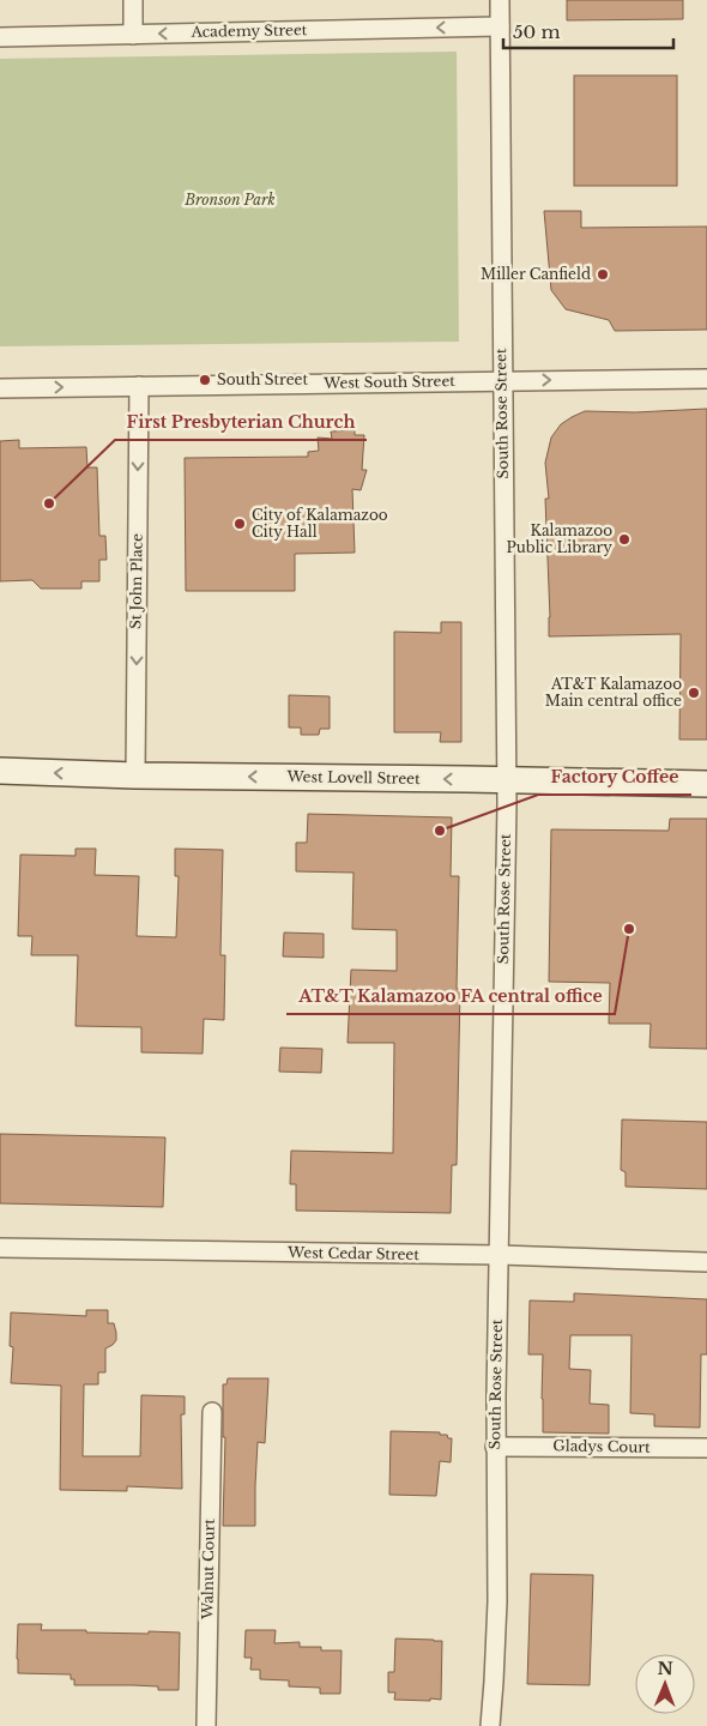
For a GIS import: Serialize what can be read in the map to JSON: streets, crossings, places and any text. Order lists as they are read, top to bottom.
{
  "streets": {
    "street": [
      "Academy Street",
      "West South Street",
      "South Rose Street",
      "St John Place",
      "West Lovell Street",
      "West Cedar Street",
      "Gladys Court",
      "Walnut Court"
    ]
  },
  "crossings": [
    ["Academy Street", "South Rose Street"],
    ["West South Street", "South Rose Street"],
    ["West South Street", "St John Place"],
    ["South Rose Street", "West Lovell Street"],
    ["South Rose Street", "West Cedar Street"],
    ["South Rose Street", "Gladys Court"],
    ["St John Place", "West Lovell Street"]
  ],
  "one_way": [
    "Academy Street",
    "West South Street",
    "St John Place",
    "West Lovell Street"
  ],
  "parks": ["Bronson Park"],
  "places": [
    "Miller Canfield",
    "South Street",
    "First Presbyterian Church",
    "City of Kalamazoo City Hall",
    "Kalamazoo Public Library",
    "AT&T Kalamazoo Main central office",
    "Factory Coffee",
    "AT&T Kalamazoo FA central office"
  ],
  "scale_bar": "50 m",
  "north": "top"
}
